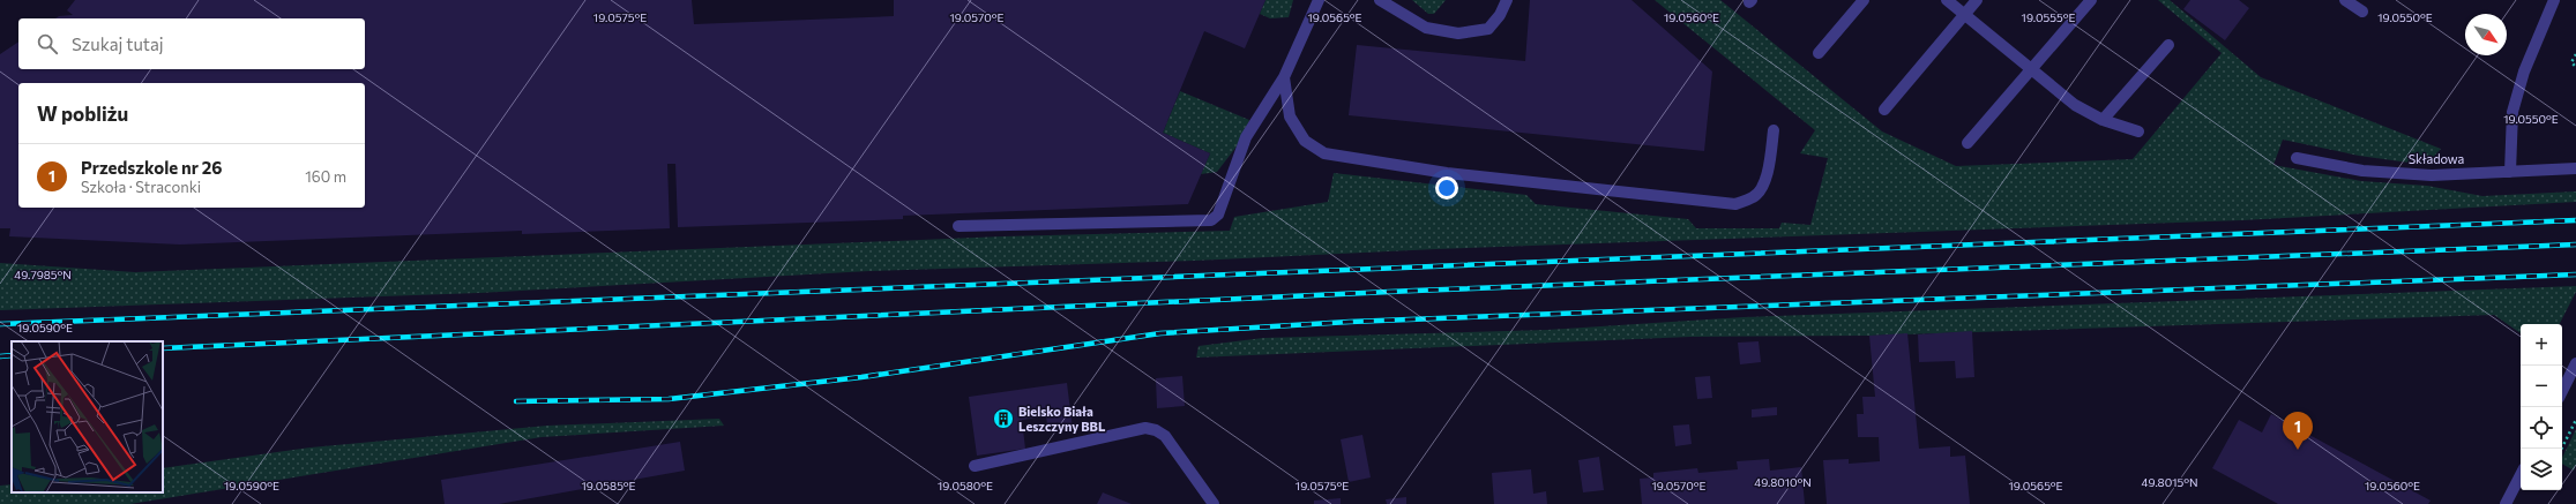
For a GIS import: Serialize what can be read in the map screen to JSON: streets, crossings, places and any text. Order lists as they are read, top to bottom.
{
  "streets": {
    "street": ["Składowa"]
  },
  "places": {
    "building": ["Bielsko Biała Leszczyny BBL"]
  },
  "north": "bottom right",
  "page": {
    "search": "Szukaj tutaj",
    "heading": "W pobliżu",
    "list": [
      {
        "mark": "1",
        "name": "Przedszkole nr 26",
        "note": "Szkoła · Straconki",
        "value": "160 m"
      }
    ],
    "map_buttons": ["+", "−"],
    "pins": "1"
  },
  "coordinates": [
    "19.0575°E",
    "19.0570°E",
    "19.0565°E",
    "19.0560°E",
    "19.0555°E",
    "19.0550°E",
    "49.7985°N",
    "19.0590°E",
    "49.8010°N",
    "49.8015°N",
    "19.0585°E",
    "19.0580°E"
  ]
}
